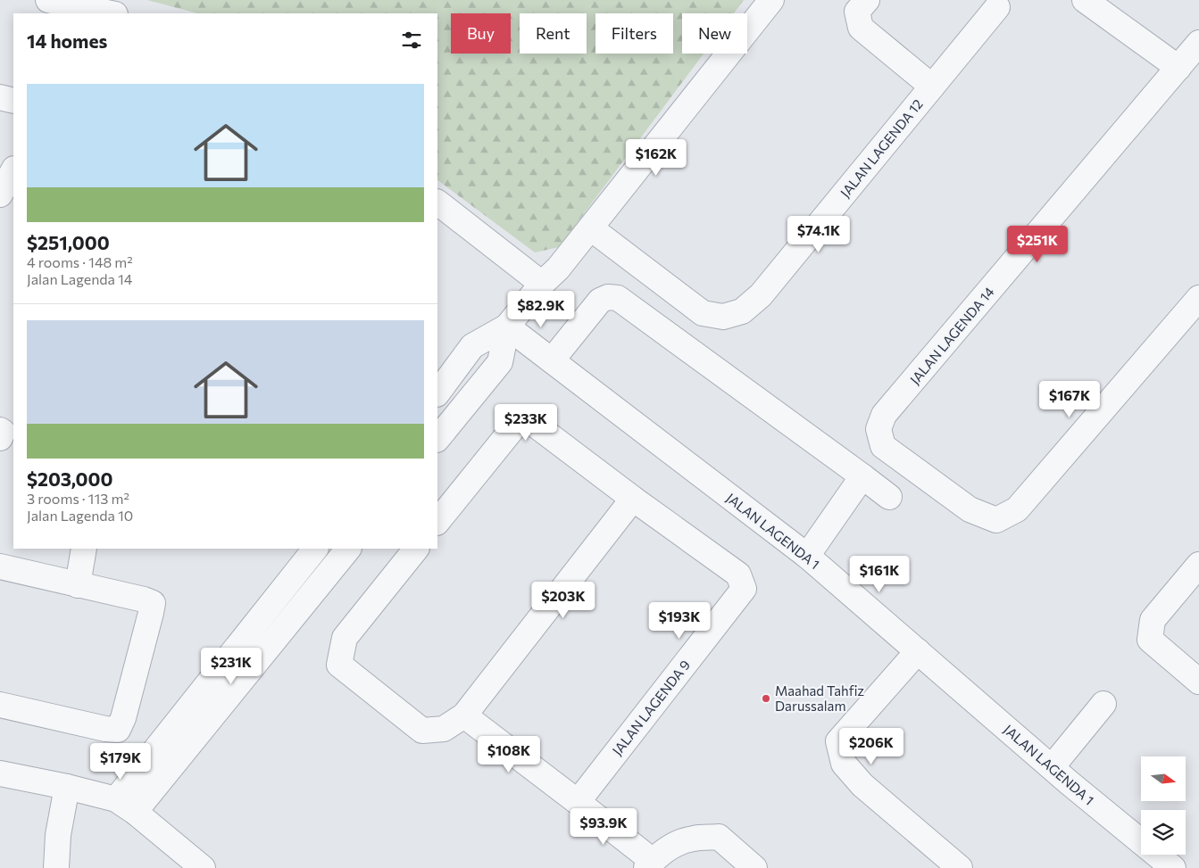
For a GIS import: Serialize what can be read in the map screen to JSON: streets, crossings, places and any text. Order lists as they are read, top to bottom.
{
  "streets": {
    "street": [
      "JALAN LAGENDA 12",
      "JALAN LAGENDA 14",
      "JALAN LAGENDA 1",
      "JALAN LAGENDA 9"
    ]
  },
  "places": ["Maahad Tahfiz Darussalam"],
  "north": "right",
  "page": {
    "chip": [
      "Buy",
      "Rent",
      "Filters",
      "New"
    ],
    "heading": "14 homes",
    "list": [
      {
        "name": "$251,000",
        "note": "4 rooms · 148 m² · Jalan Lagenda 14"
      },
      {
        "name": "$203,000",
        "note": "3 rooms · 113 m² · Jalan Lagenda 10"
      }
    ],
    "price": [
      "$162K",
      "$74.1K",
      "$251K",
      "$82.9K",
      "$167K",
      "$233K",
      "$161K",
      "$203K",
      "$193K",
      "$231K",
      "$206K",
      "$108K",
      "$179K",
      "$93.9K"
    ]
  }
}
